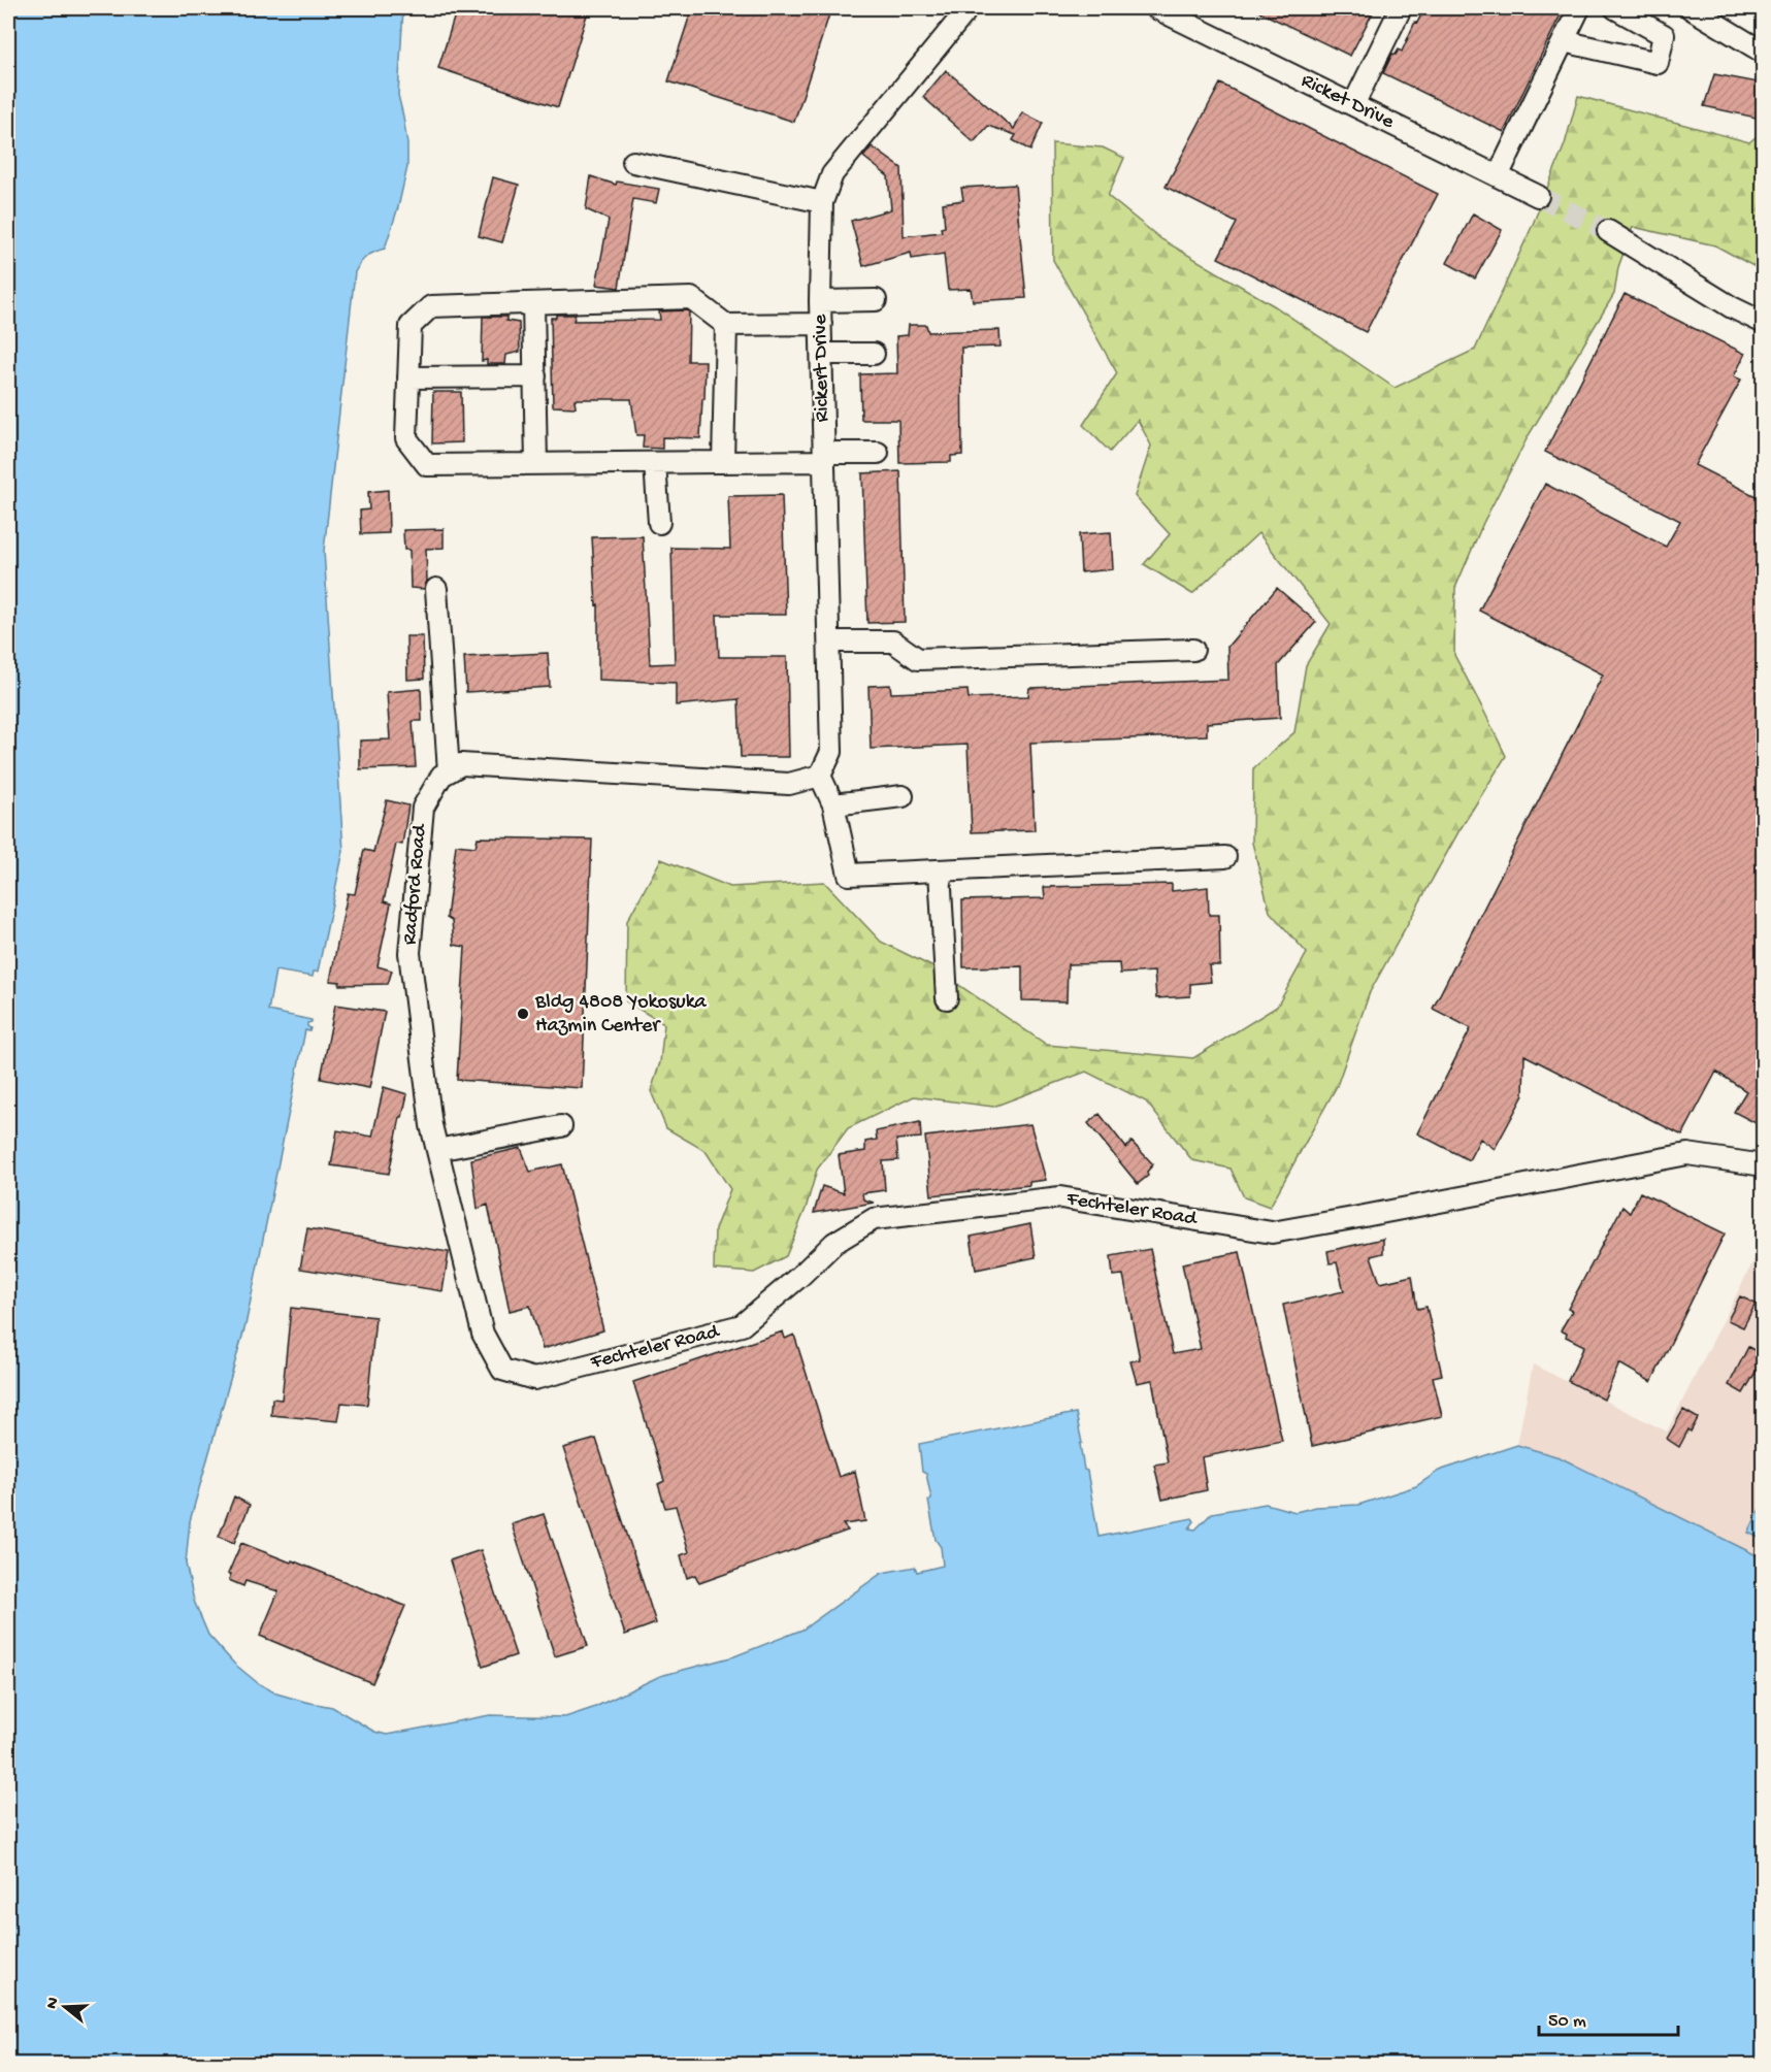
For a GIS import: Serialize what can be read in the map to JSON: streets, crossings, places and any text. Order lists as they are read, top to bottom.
{
  "streets": {
    "street": [
      "Ricket Drive",
      "Rickert Drive",
      "Radford Road",
      "Fechteler Road"
    ]
  },
  "crossings": [
    ["Radford Road", "Fechteler Road"]
  ],
  "places": ["Bldg 4808 Yokosuka Hazmin Center"],
  "scale_bar": "50 m",
  "north": "left"
}
